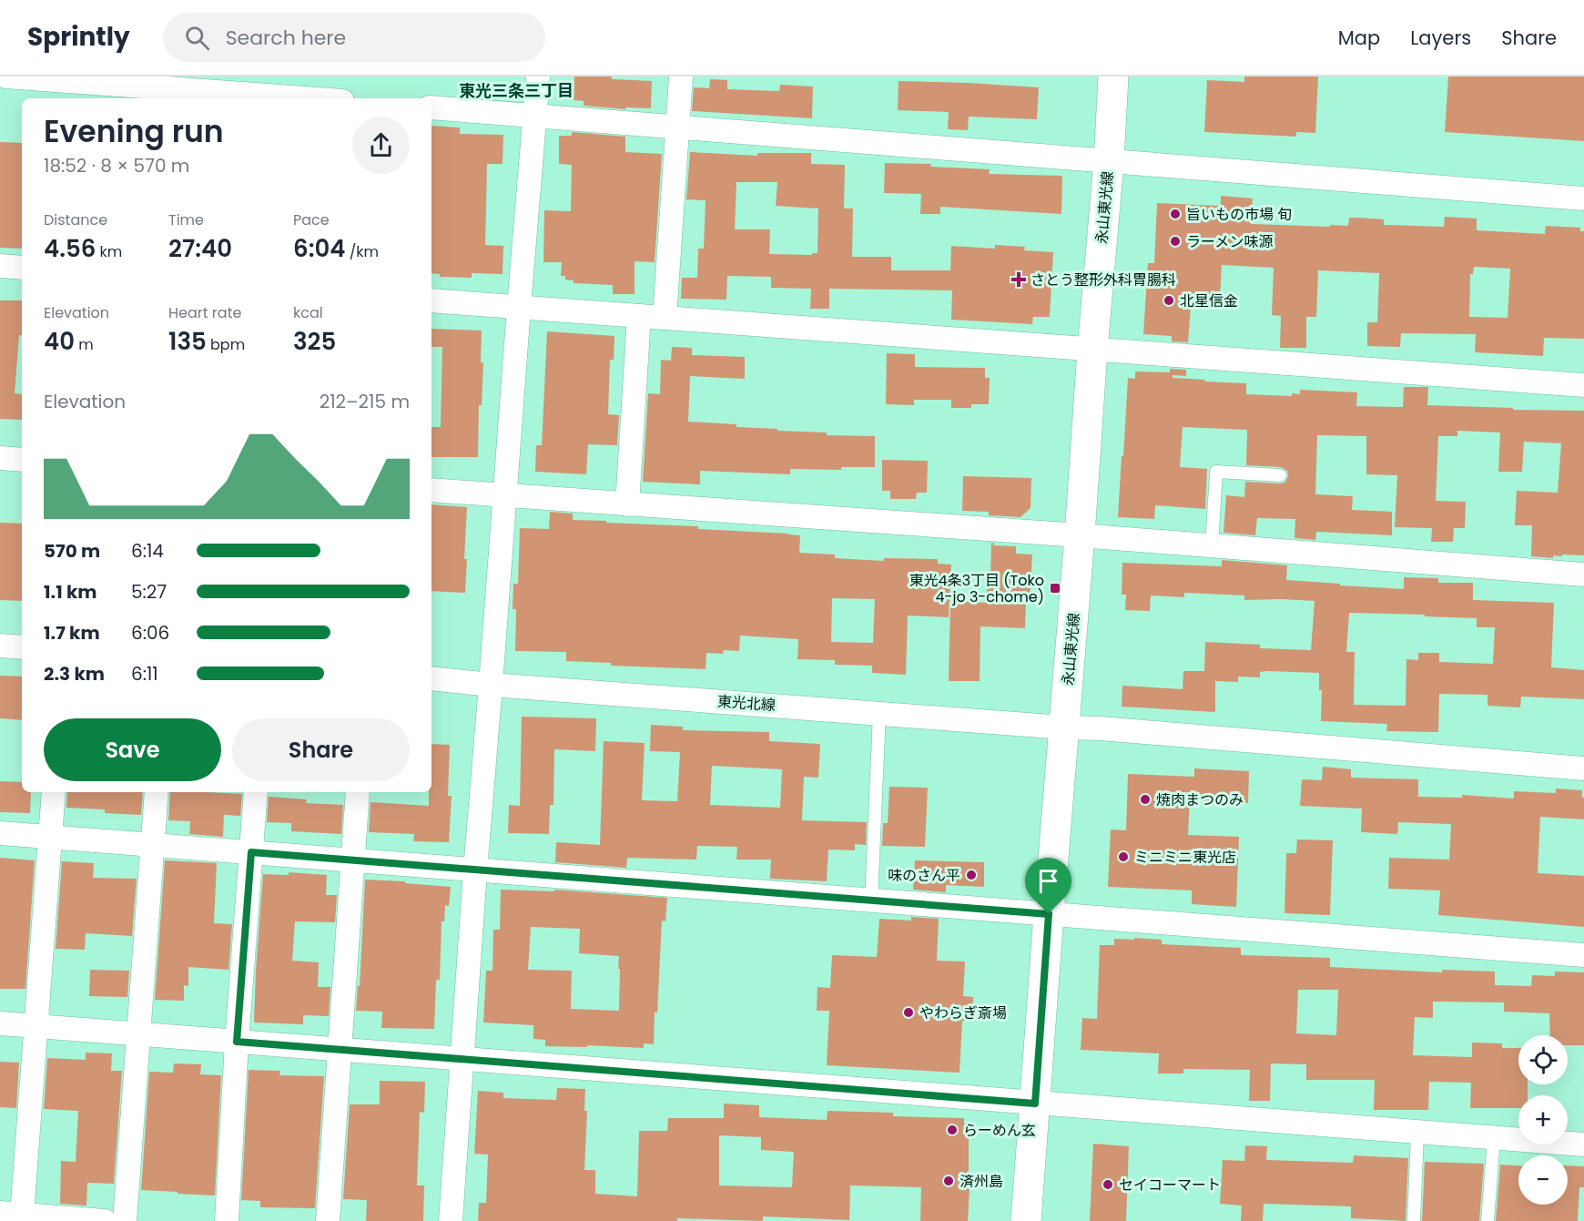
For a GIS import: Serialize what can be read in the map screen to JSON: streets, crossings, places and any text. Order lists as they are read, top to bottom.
{
  "streets": {
    "street": ["永山東光線", "東光北線"]
  },
  "crossings": [
    ["永山東光線", "東光北線"]
  ],
  "districts": ["東光三条三丁目"],
  "places": {
    "other": [
      "旨いもの市場 旬",
      "ラーメン味源",
      "北星信金",
      "焼肉まつのみ",
      "ミニミニ東光店",
      "味のさん平",
      "やわらぎ斎場",
      "らーめん玄",
      "済州島",
      "セイコーマート"
    ],
    "health": ["さとう整形外科胃腸科"],
    "transit": ["東光4条3丁目 (Toko 4-jo 3-chome)"]
  },
  "page": {
    "header": "Sprintly",
    "search": "Search here",
    "nav": ["Map", "Layers", "Share"],
    "heading": ["Evening run", "18:52 · 8 × 570 m"],
    "stats": [
      ["Distance", "4.56 km"],
      ["Time", "27:40"],
      ["Pace", "6:04 /km"],
      ["Elevation", "40 m"],
      ["Heart rate", "135 bpm"],
      ["kcal", "325"]
    ],
    "chart": ["Elevation", "212–215 m"],
    "list": [
      {
        "name": "570 m",
        "note": "6:14"
      },
      {
        "name": "1.1 km",
        "note": "5:27"
      },
      {
        "name": "1.7 km",
        "note": "6:06"
      },
      {
        "name": "2.3 km",
        "note": "6:11"
      }
    ],
    "buttons": ["Save", "Share"],
    "map_buttons": ["+", "−"]
  }
}
